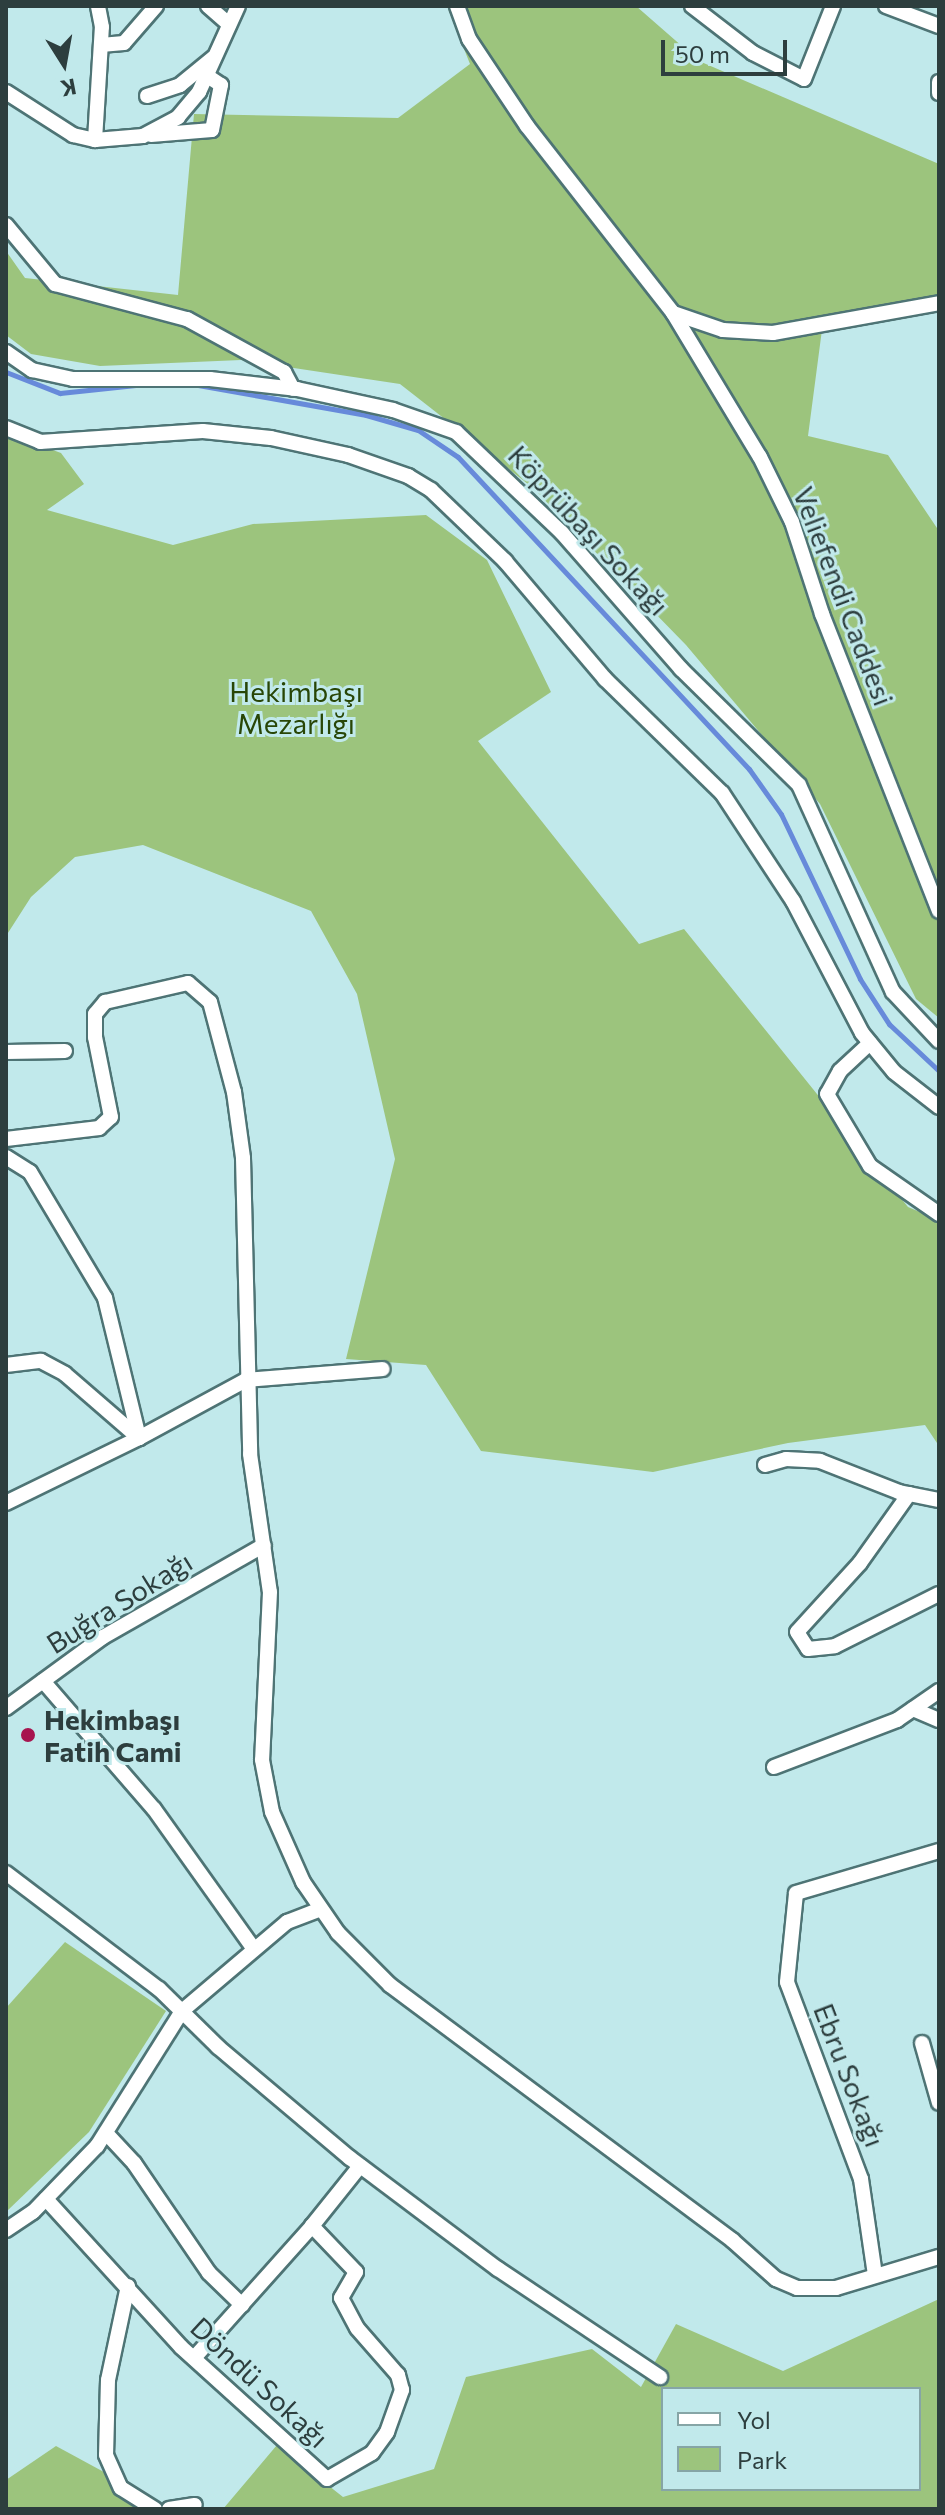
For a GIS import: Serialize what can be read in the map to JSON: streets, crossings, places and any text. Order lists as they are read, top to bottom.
{
  "streets": {
    "street": [
      "Köprübaşı Sokağı",
      "Veliefendi Caddesi",
      "Buğra Sokağı",
      "Ebru Sokağı",
      "Döndü Sokağı"
    ]
  },
  "parks": ["Hekimbaşı Mezarlığı"],
  "places": ["Hekimbaşı Fatih Cami"],
  "legend": ["Yol", "Park"],
  "scale_bar": "50 m",
  "north": "bottom"
}
